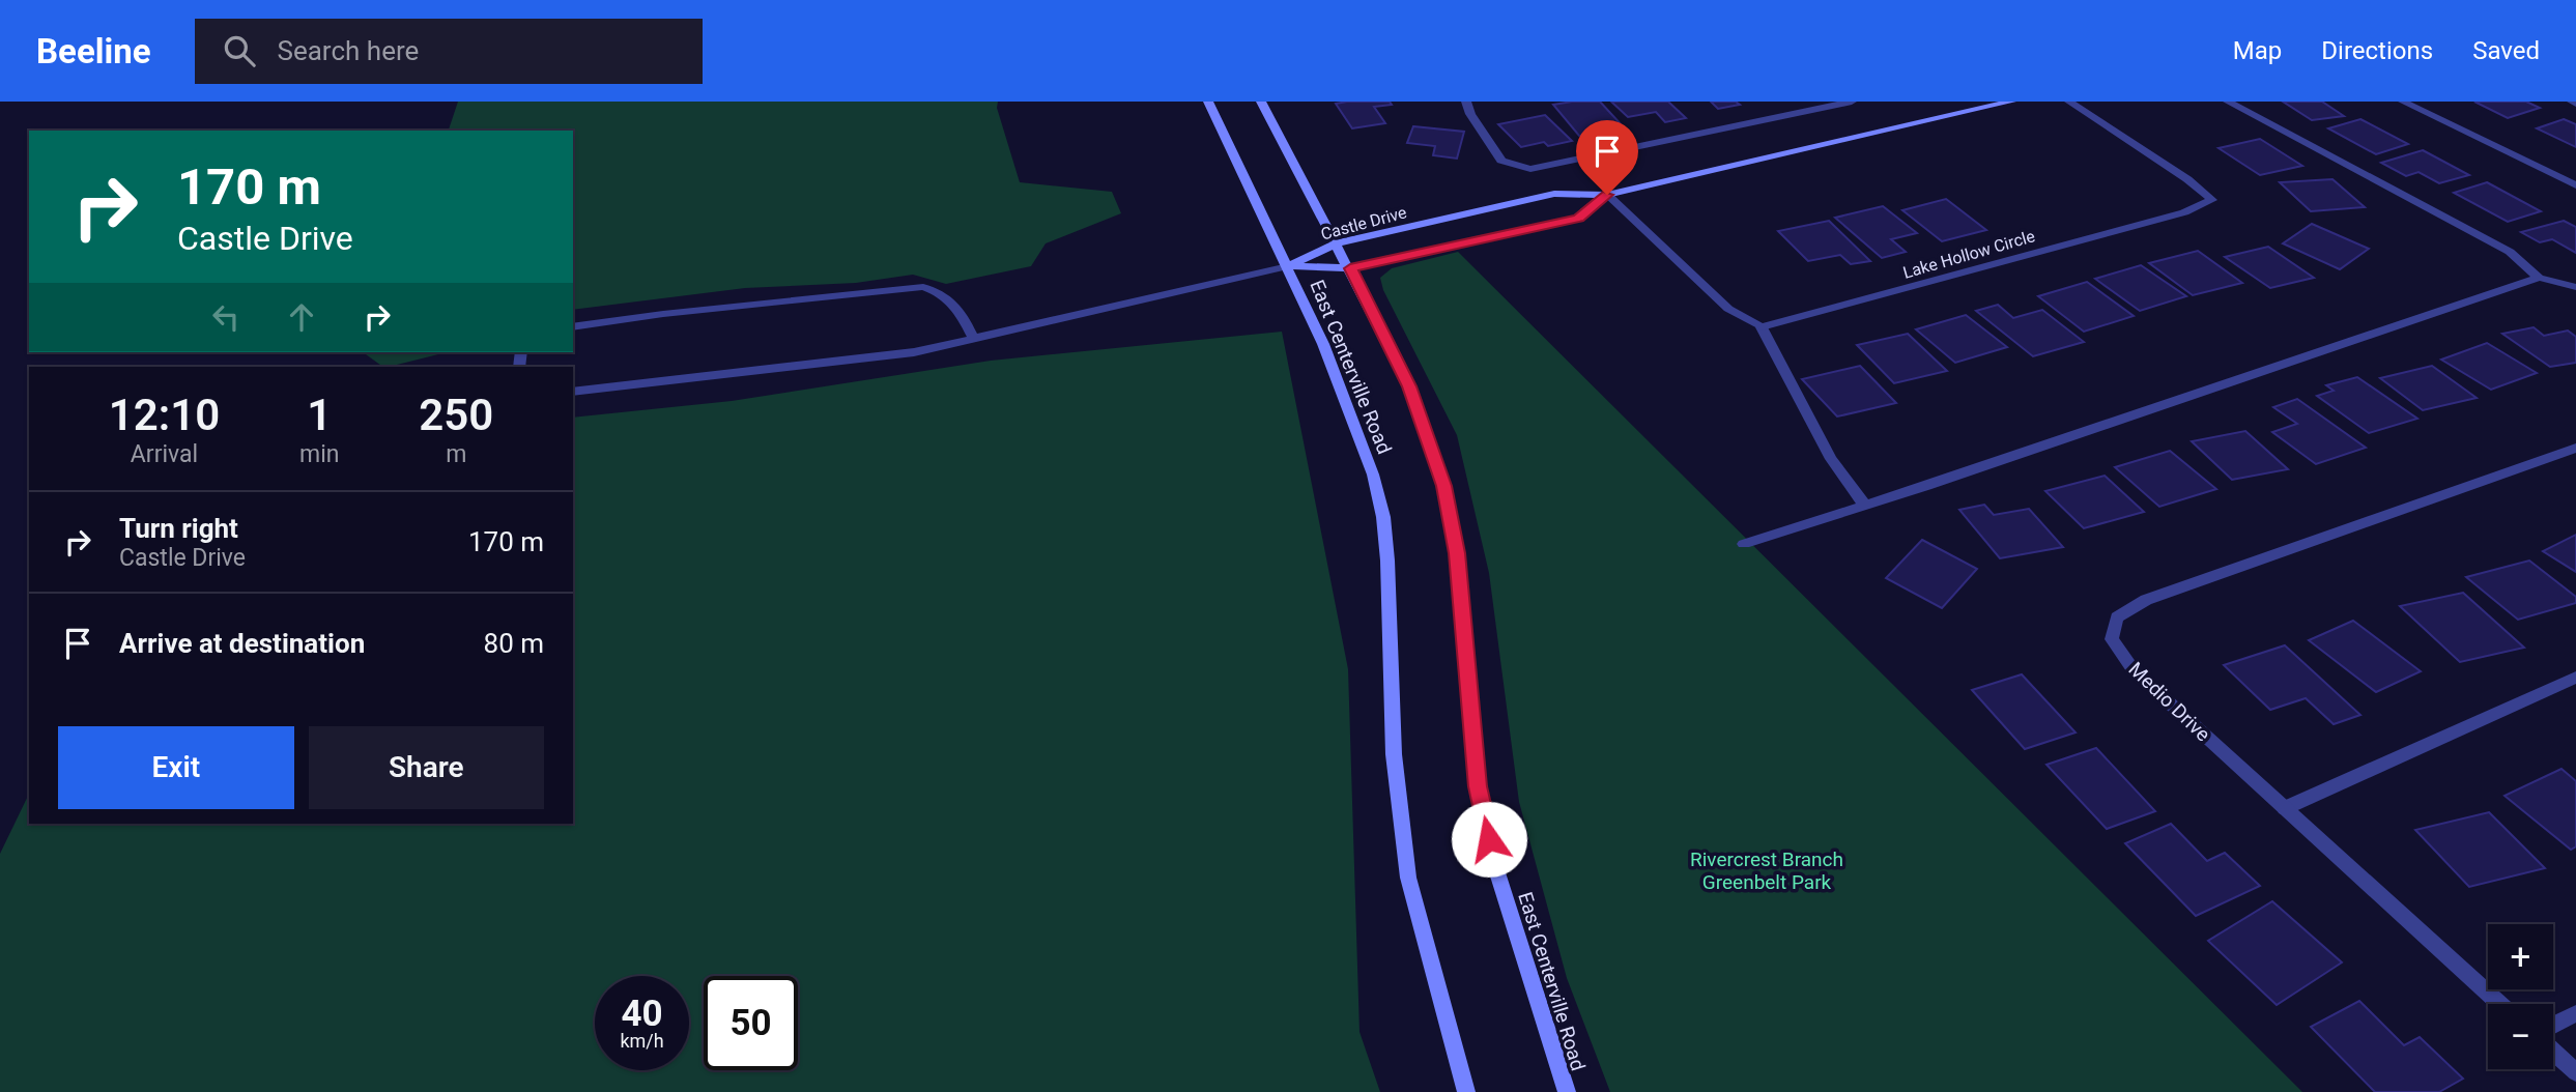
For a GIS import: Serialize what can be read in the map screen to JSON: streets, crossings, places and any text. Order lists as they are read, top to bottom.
{
  "streets": {
    "main road": ["Castle Drive", "East Centerville Road"],
    "street": ["Lake Hollow Circle", "Medio Drive"]
  },
  "crossings": [
    ["Castle Drive", "East Centerville Road"]
  ],
  "parks": ["Rivercrest Branch Greenbelt Park"],
  "page": {
    "header": "Beeline",
    "search": "Search here",
    "nav": ["Map", "Directions", "Saved"],
    "turn": ["170 m", "Castle Drive"],
    "eta": [
      "12:10",
      "Arrival",
      "1",
      "min",
      "250",
      "m"
    ],
    "list": [
      {
        "name": "Turn right",
        "note": "Castle Drive",
        "value": "170 m"
      },
      {
        "name": "Arrive at destination",
        "value": "80 m"
      }
    ],
    "buttons": ["Exit", "Share"],
    "map_buttons": ["+", "−"],
    "speed": "40 km/h",
    "limit": "50"
  }
}
